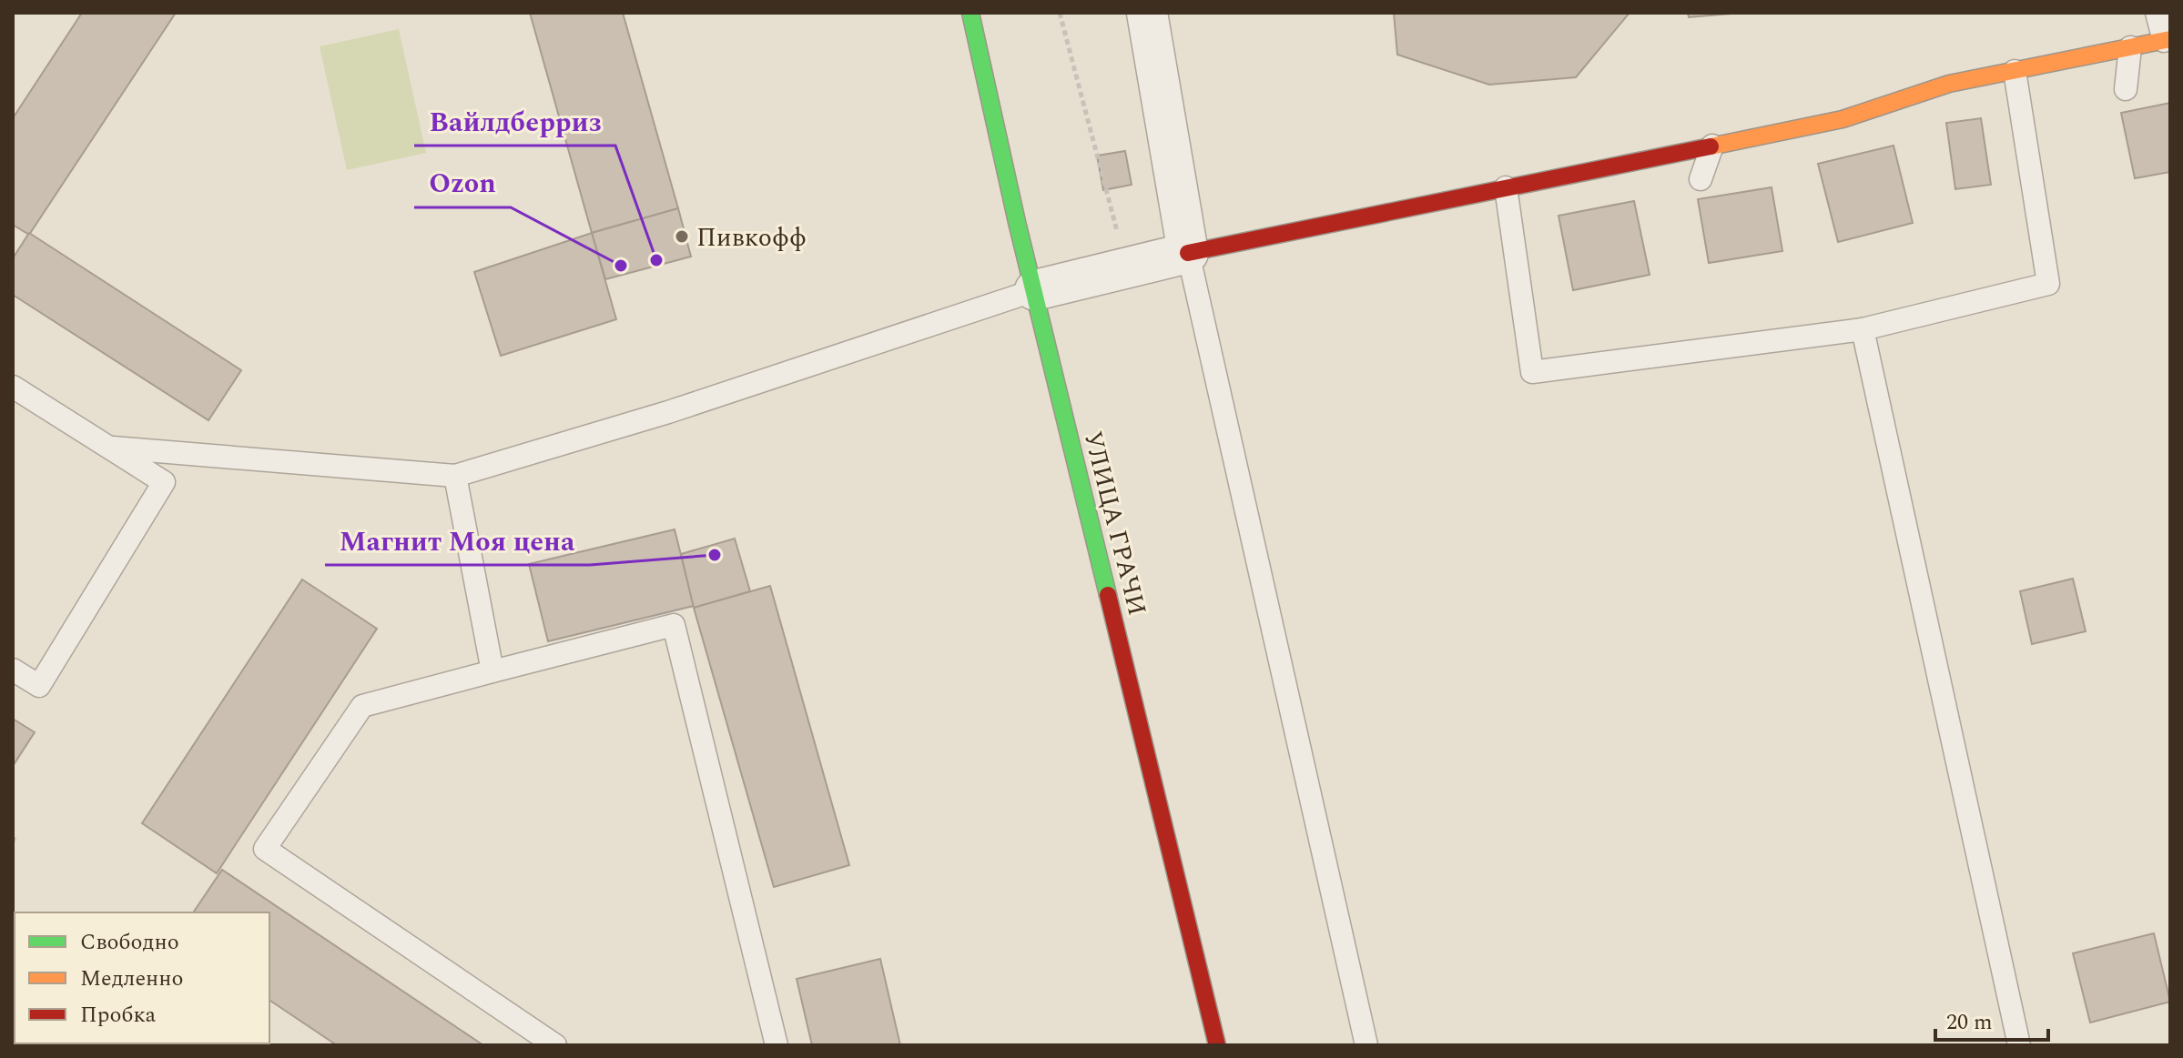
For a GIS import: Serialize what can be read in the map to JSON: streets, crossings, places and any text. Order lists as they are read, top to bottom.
{
  "streets": {
    "street": ["УЛИЦА ГРАЧИ"]
  },
  "places": [
    "Пивкофф",
    "Вайлдберриз",
    "Ozon",
    "Магнит Моя цена"
  ],
  "legend": ["Свободно", "Медленно", "Пробка"],
  "scale_bar": "20 m"
}
